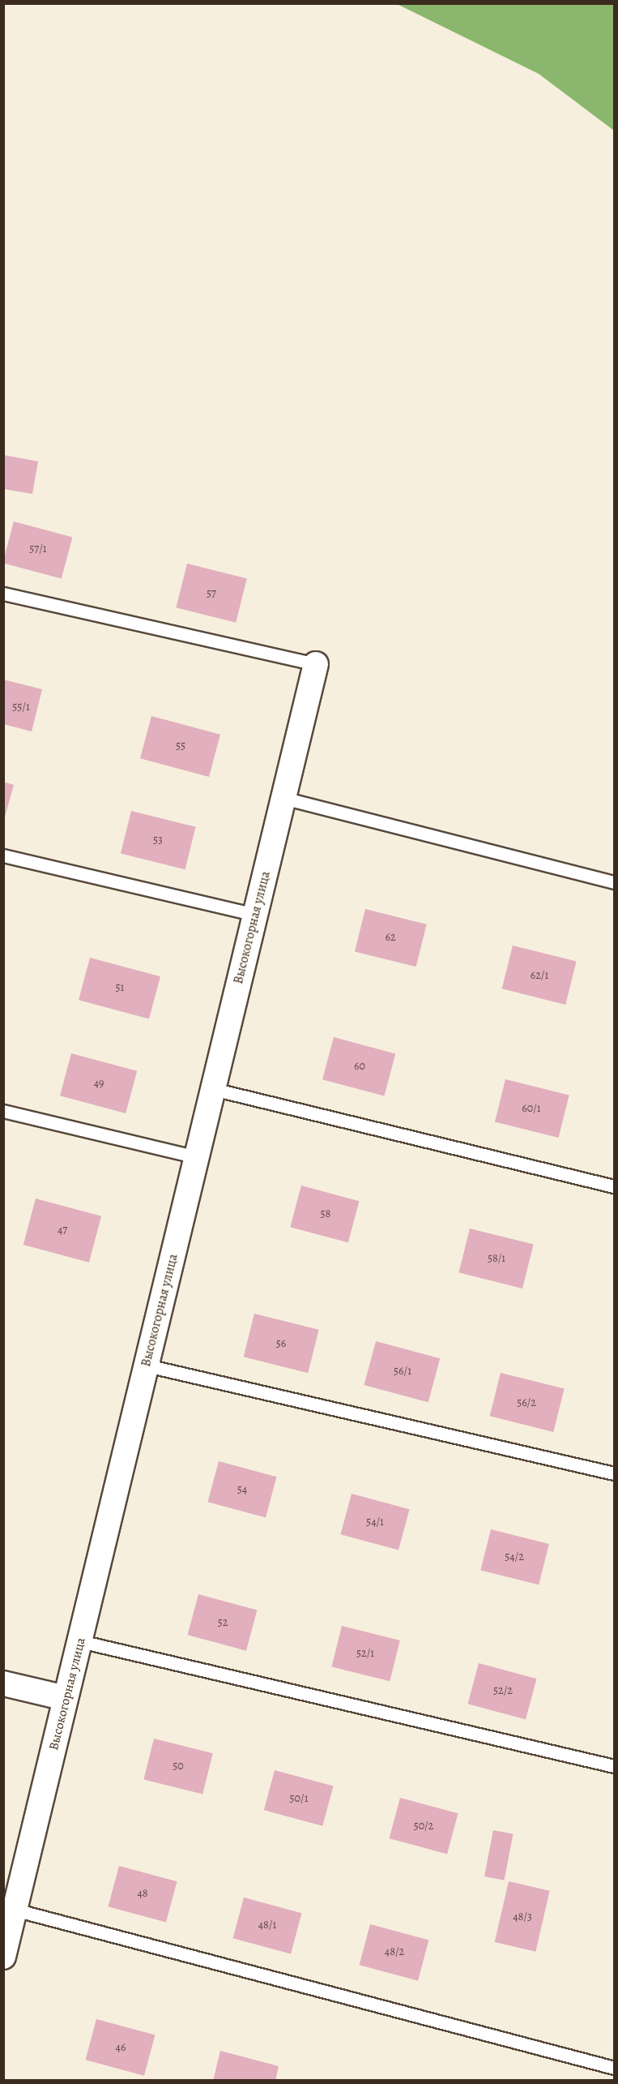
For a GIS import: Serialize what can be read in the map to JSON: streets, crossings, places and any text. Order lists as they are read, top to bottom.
{
  "streets": {
    "street": ["Высокогорная улица"]
  },
  "house_numbers": [
    "57/1",
    "57",
    "55/1",
    "55",
    "53",
    "62",
    "62/1",
    "51",
    "60",
    "49",
    "60/1",
    "58",
    "47",
    "58/1",
    "56",
    "56/1",
    "56/2",
    "54",
    "54/1",
    "54/2",
    "52",
    "52/1",
    "52/2",
    "50",
    "50/1",
    "50/2",
    "48",
    "48/3",
    "48/1",
    "48/2",
    "46"
  ]
}
